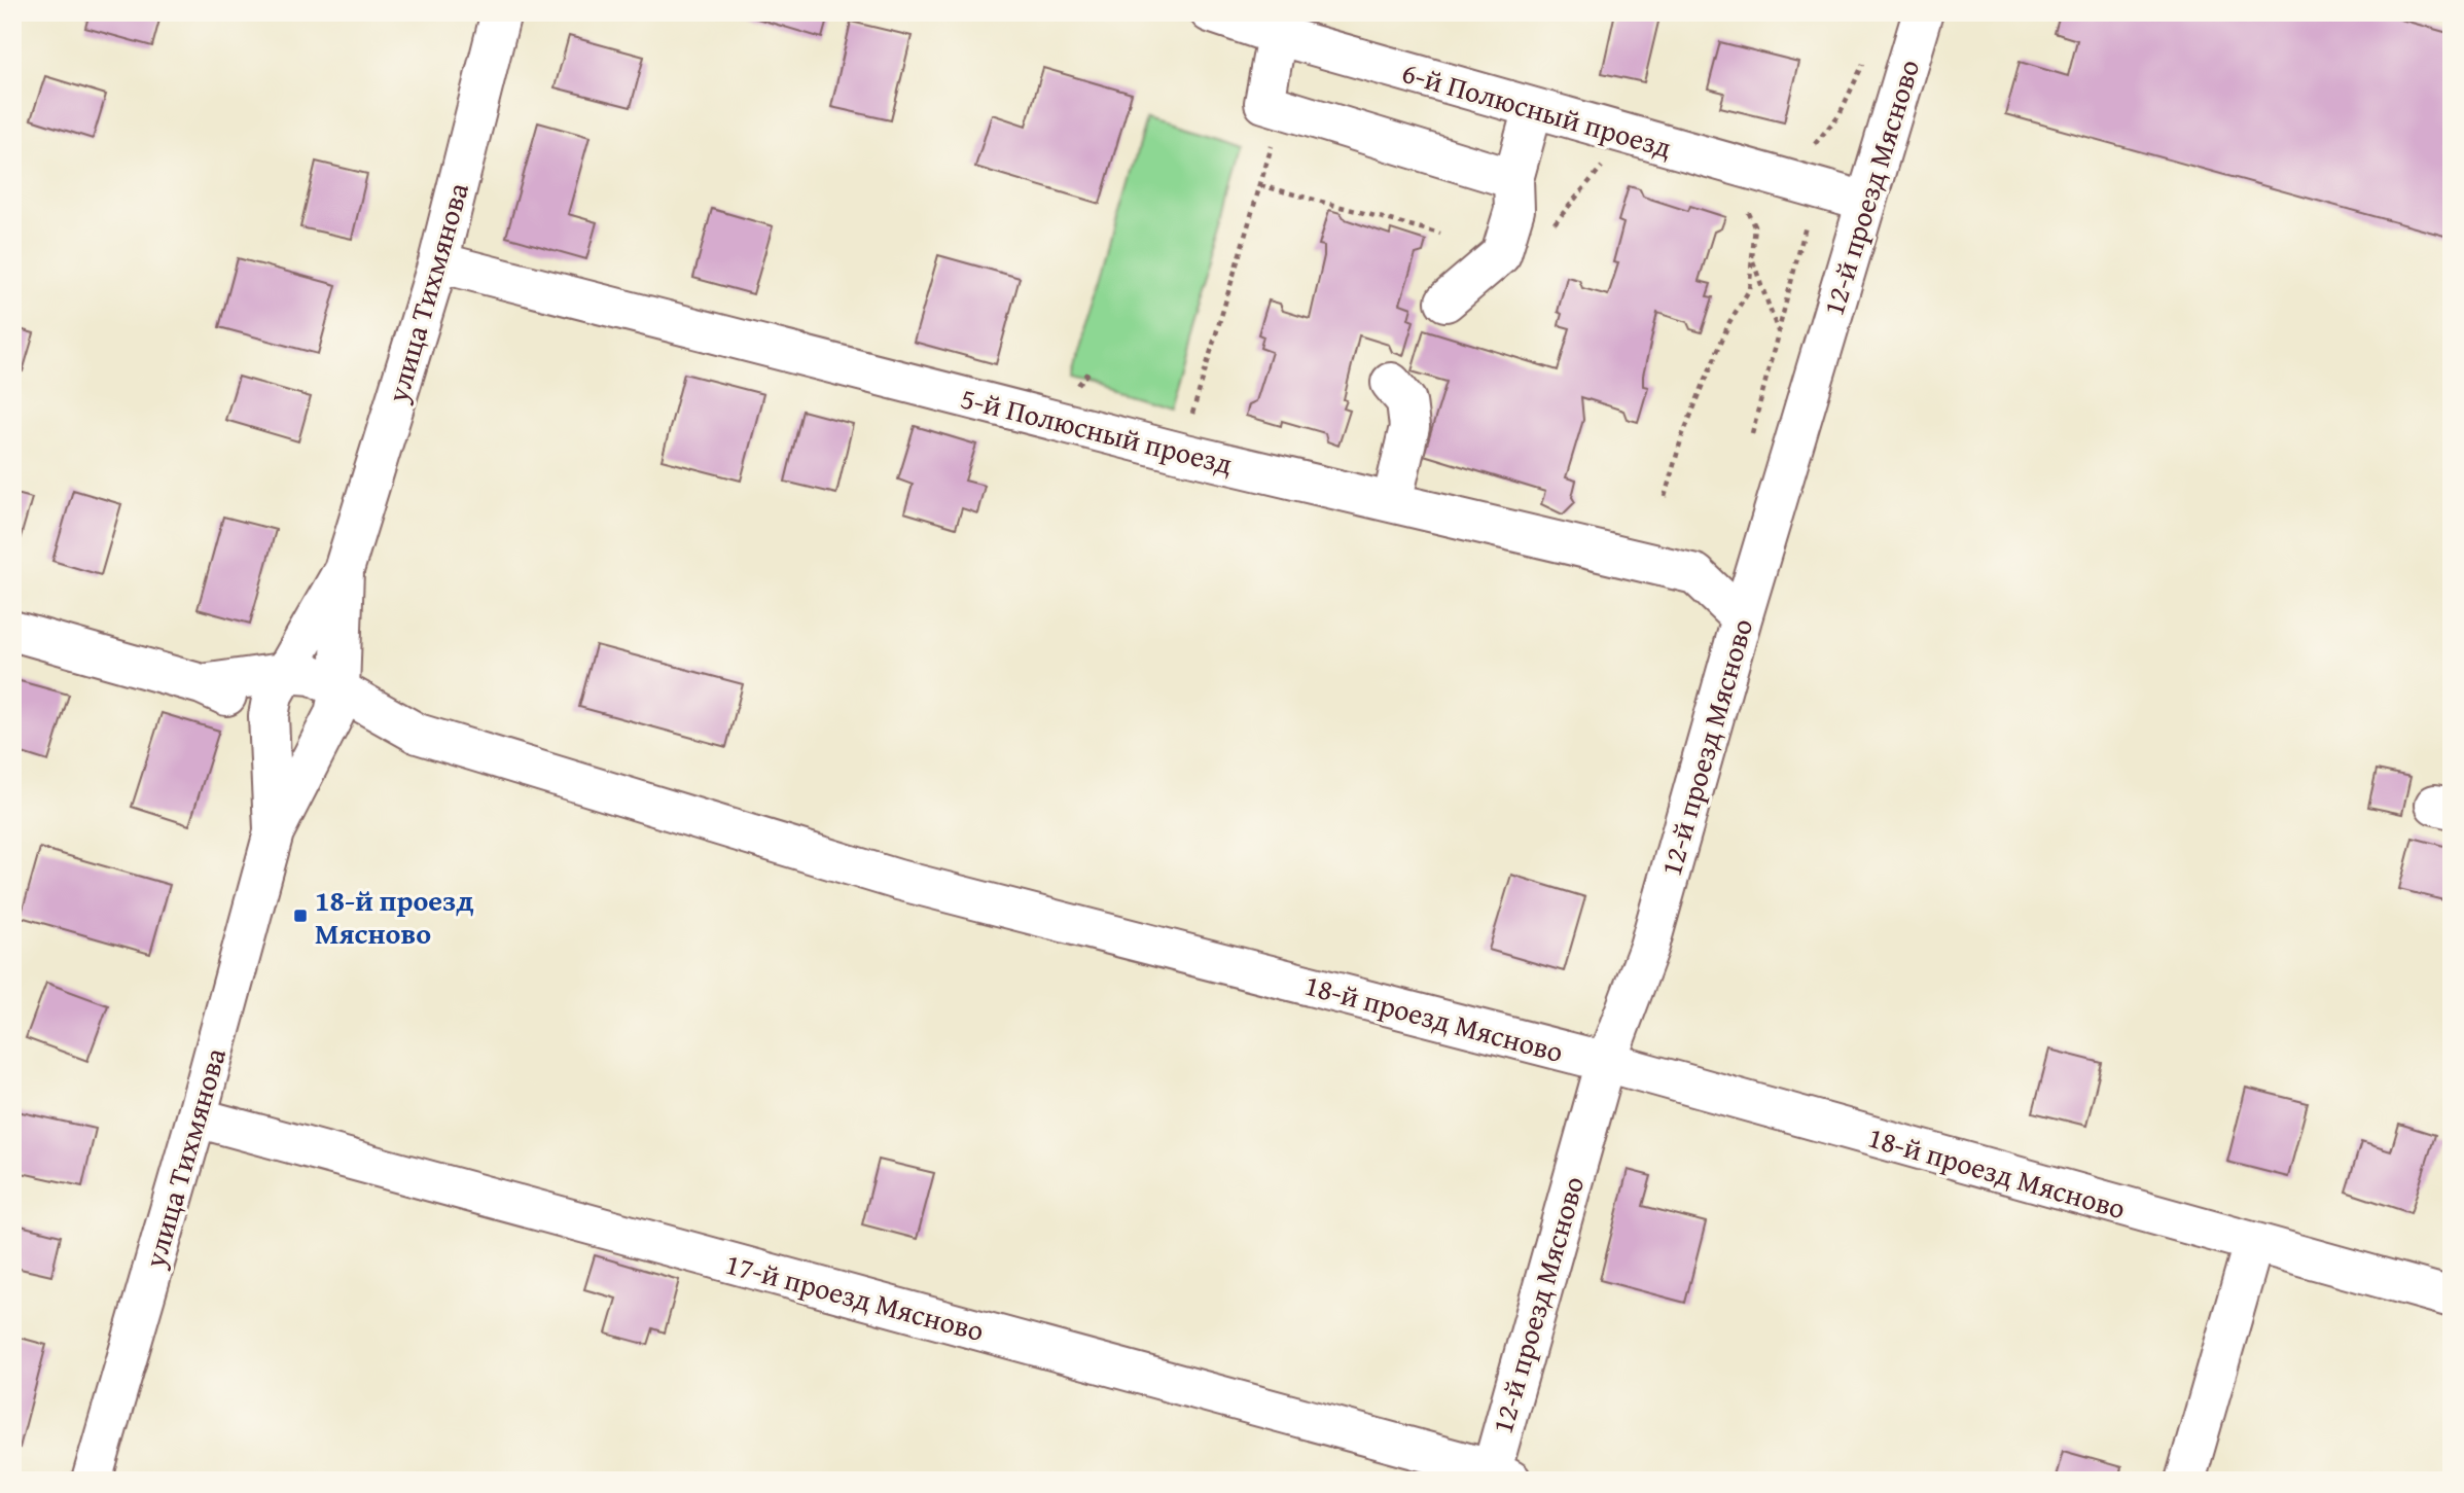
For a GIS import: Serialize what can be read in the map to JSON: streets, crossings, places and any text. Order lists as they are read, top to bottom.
{
  "streets": {
    "street": [
      "6-й Полюсный проезд",
      "12-й проезд Мясново",
      "улица Тихмянова",
      "5-й Полюсный проезд",
      "18-й проезд Мясново",
      "17-й проезд Мясново"
    ]
  },
  "crossings": [
    ["6-й Полюсный проезд", "12-й проезд Мясново"],
    ["12-й проезд Мясново", "5-й Полюсный проезд"],
    ["12-й проезд Мясново", "18-й проезд Мясново"],
    ["12-й проезд Мясново", "17-й проезд Мясново"],
    ["улица Тихмянова", "5-й Полюсный проезд"],
    ["улица Тихмянова", "18-й проезд Мясново"],
    ["улица Тихмянова", "17-й проезд Мясново"]
  ],
  "places": {
    "transit": ["18-й проезд Мясново"]
  }
}
